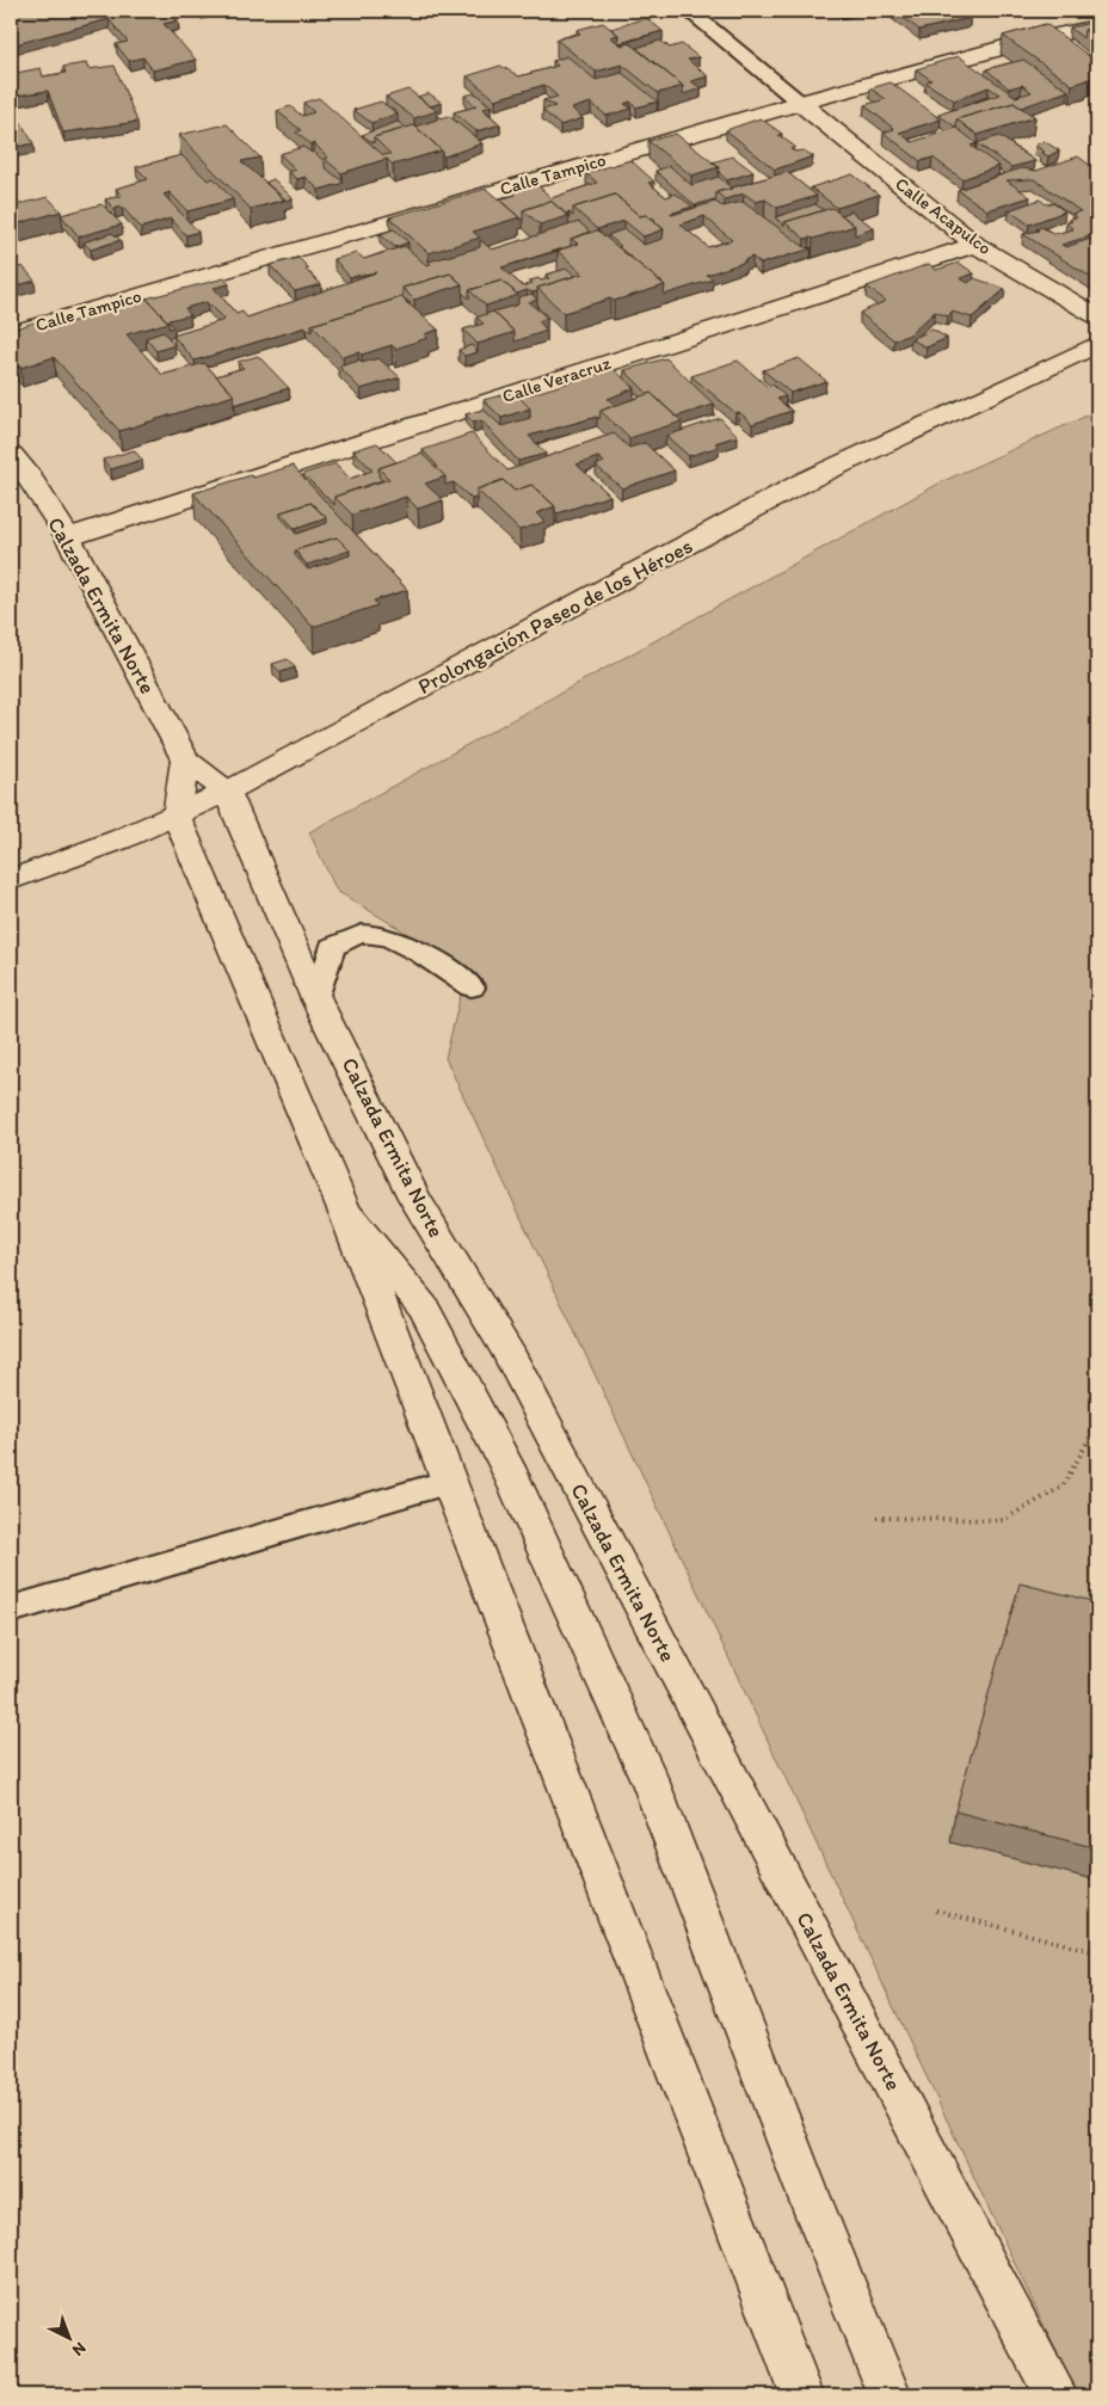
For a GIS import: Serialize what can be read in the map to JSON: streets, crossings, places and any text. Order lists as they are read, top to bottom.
{
  "streets": {
    "main road": [
      "Calle Tampico",
      "Calle Acapulco",
      "Calle Veracruz",
      "Calzada Ermita Norte",
      "Prolongación Paseo de los Héroes"
    ]
  },
  "crossings": [
    ["Calle Tampico", "Calle Acapulco"],
    ["Calle Acapulco", "Calle Veracruz"],
    ["Calle Veracruz", "Calzada Ermita Norte"],
    ["Calzada Ermita Norte", "Prolongación Paseo de los Héroes"]
  ],
  "north": "bottom right"
}
